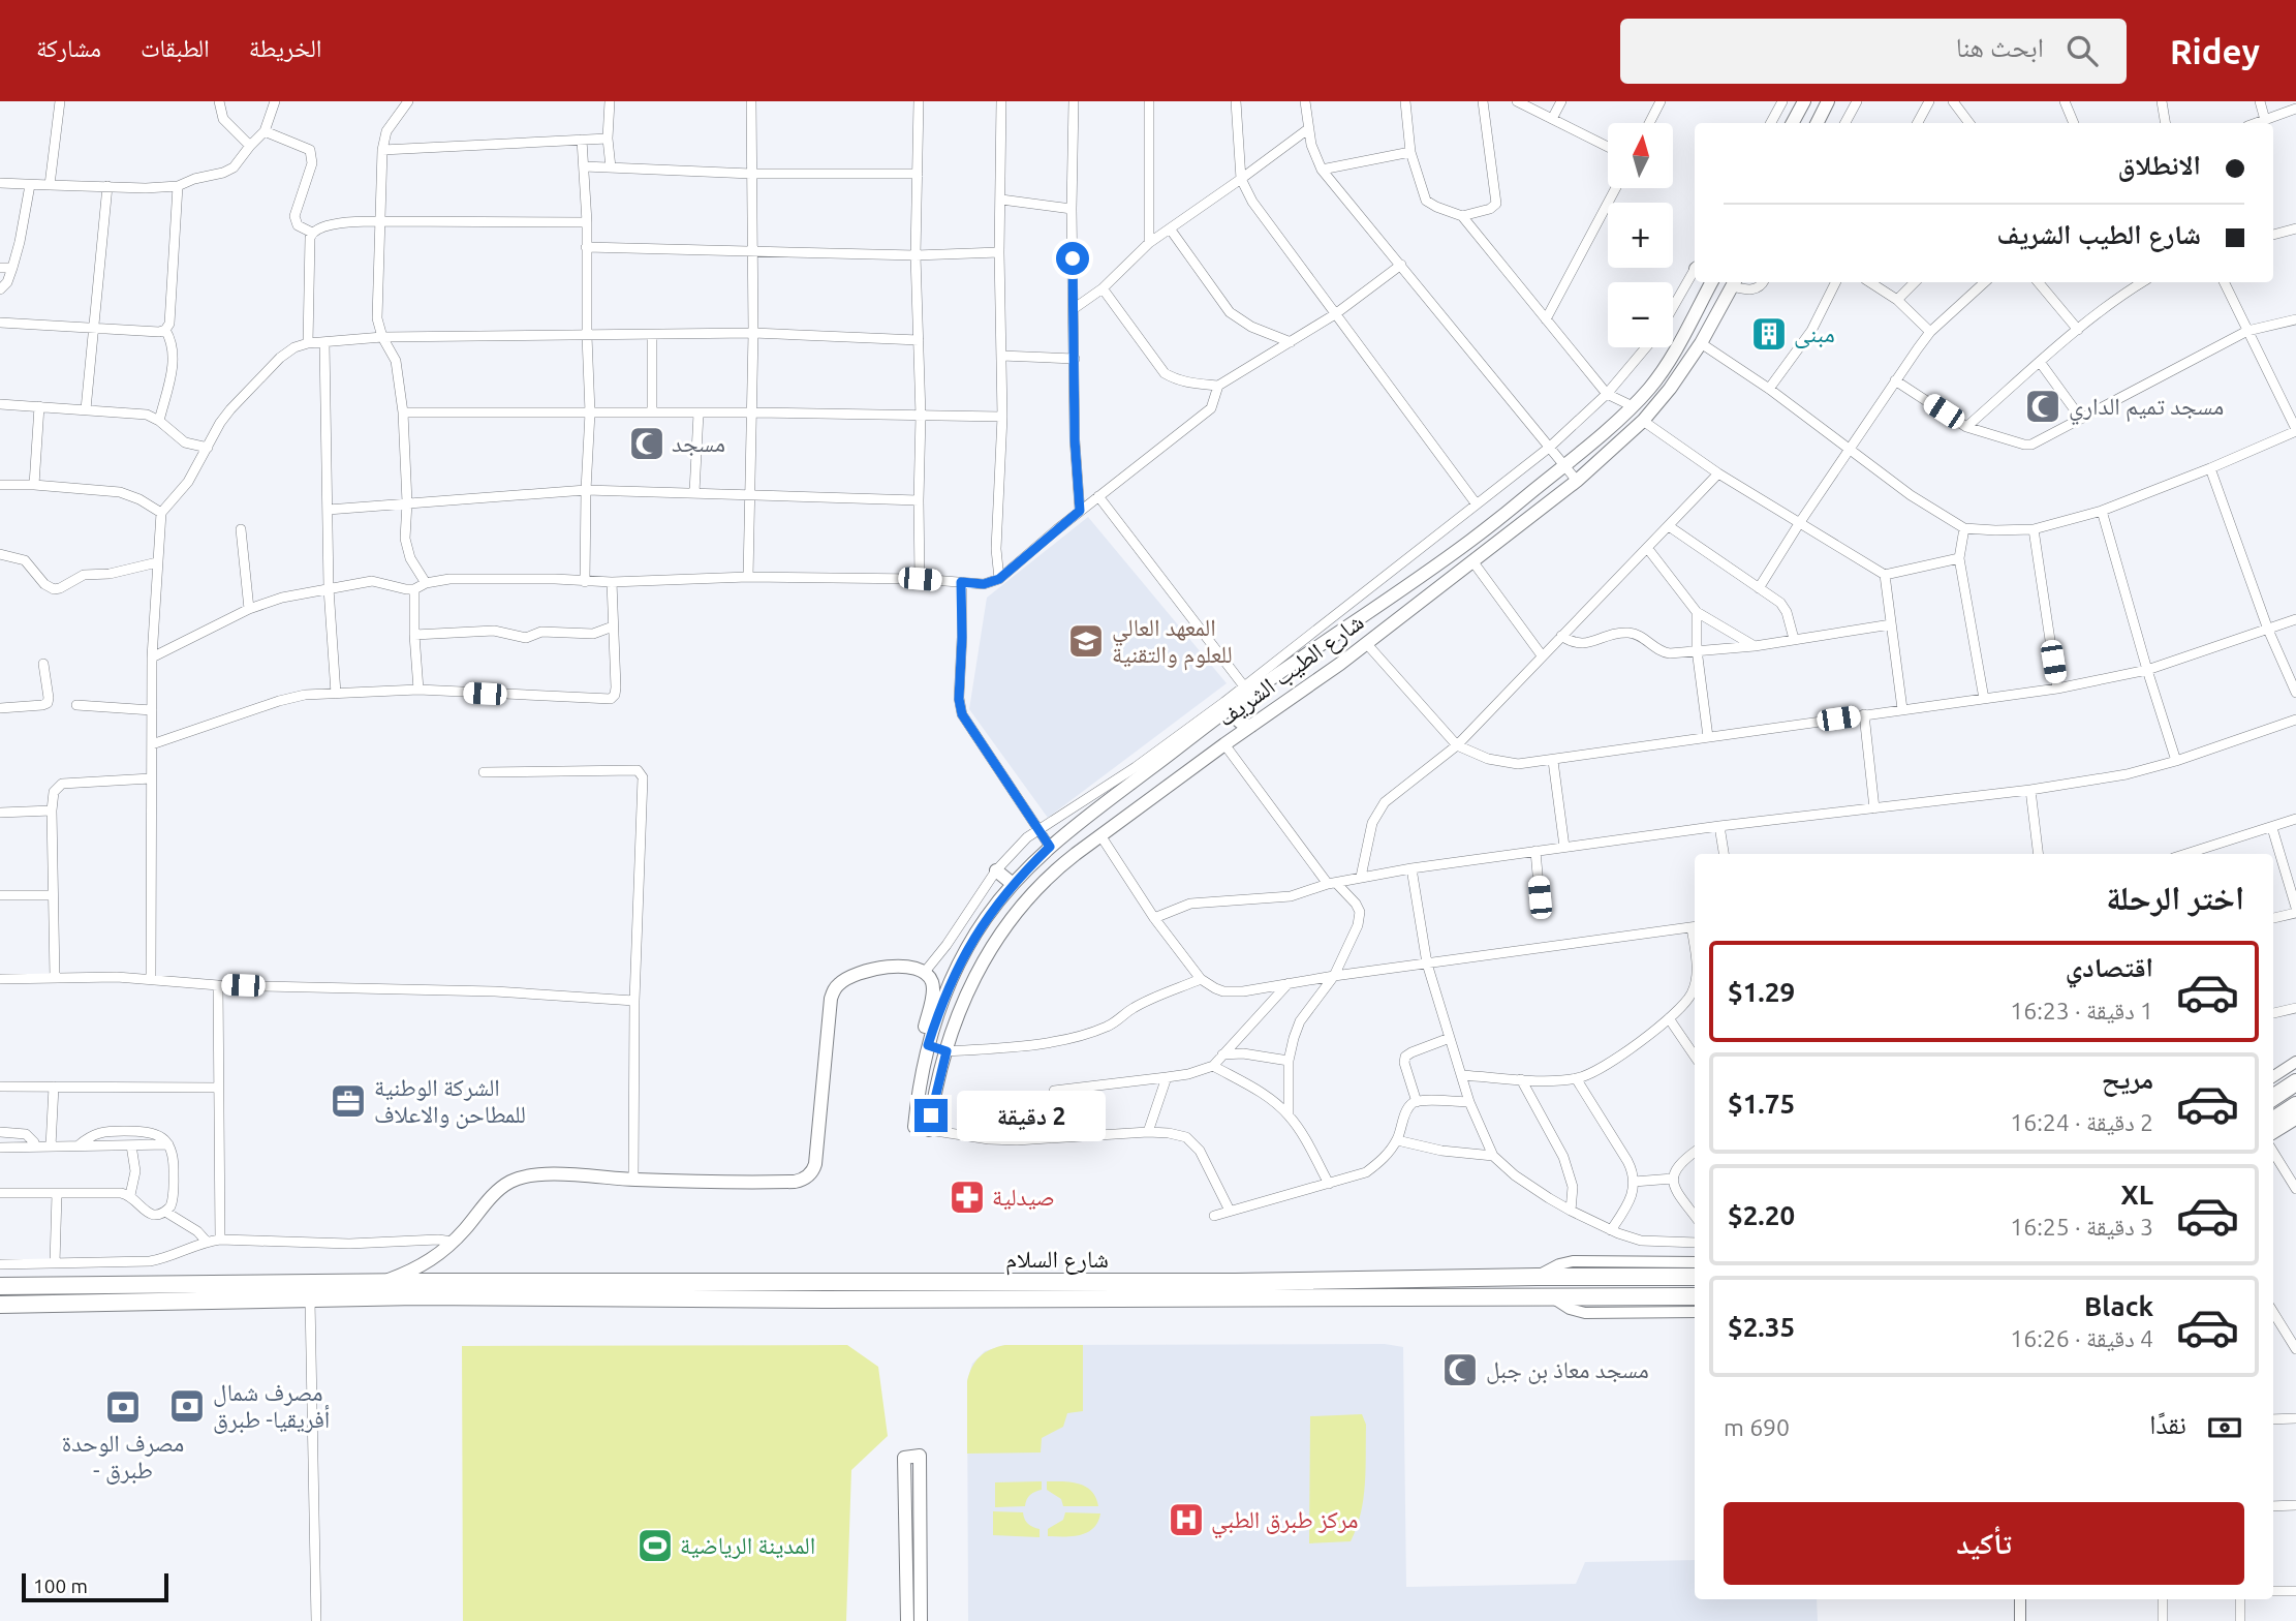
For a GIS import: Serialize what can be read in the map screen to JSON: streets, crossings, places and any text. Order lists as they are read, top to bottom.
{
  "streets": {
    "highway": ["شارع السلام"],
    "main road": ["شارع الطيب الشريف"]
  },
  "places": {
    "building": ["مبنى"],
    "mosque": ["مسجد تميم الداري", "مسجد", "مسجد معاذ بن جبل"],
    "school or university": ["المعهد العالي للعلوم والتقنية"],
    "office": ["الشركة الوطنية للمطاحن والاعلاف"],
    "pharmacy": ["صيدلية"],
    "bank": ["مصرف شمال أفريقيا- طبرق", "مصرف الوحدة - طبرق"],
    "hospital": ["مركز طبرق الطبي"],
    "sports": ["المدينة الرياضية"]
  },
  "scale_bar": "100 m",
  "north": "top",
  "page": {
    "header": "Ridey",
    "search": "ابحث هنا",
    "nav": ["الخريطة", "الطبقات", "مشاركة"],
    "map_buttons": ["+", "−"],
    "banner": ["الانطلاق", "شارع الطيب الشريف"],
    "heading": "اختر الرحلة",
    "list": [
      {
        "name": "اقتصادي",
        "note": "1 دقيقة · 16:23",
        "value": "$1.29"
      },
      {
        "name": "مريح",
        "note": "2 دقيقة · 16:24",
        "value": "$1.75"
      },
      {
        "name": "XL",
        "note": "3 دقيقة · 16:25",
        "value": "$2.20"
      },
      {
        "name": "Black",
        "note": "4 دقيقة · 16:26",
        "value": "$2.35"
      }
    ],
    "bubble": "2 دقيقة",
    "pay": ["نقدًا", "690 m"],
    "buttons": "تأكيد",
    "scale": "100 m"
  }
}
